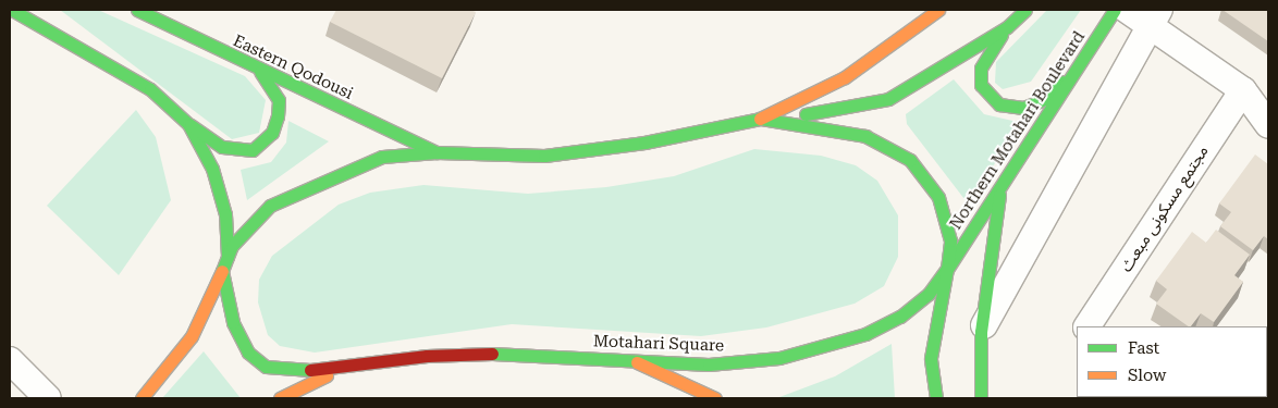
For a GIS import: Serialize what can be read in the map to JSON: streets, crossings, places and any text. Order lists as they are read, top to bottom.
{
  "streets": {
    "main road": ["Eastern Qodousi", "Northern Motahari Boulevard", "Motahari Square"],
    "street": ["مجتمع مسکونی مبعث"]
  },
  "crossings": [
    ["Eastern Qodousi", "Motahari Square"],
    ["Northern Motahari Boulevard", "Motahari Square"]
  ],
  "legend": ["Fast", "Slow"]
}
